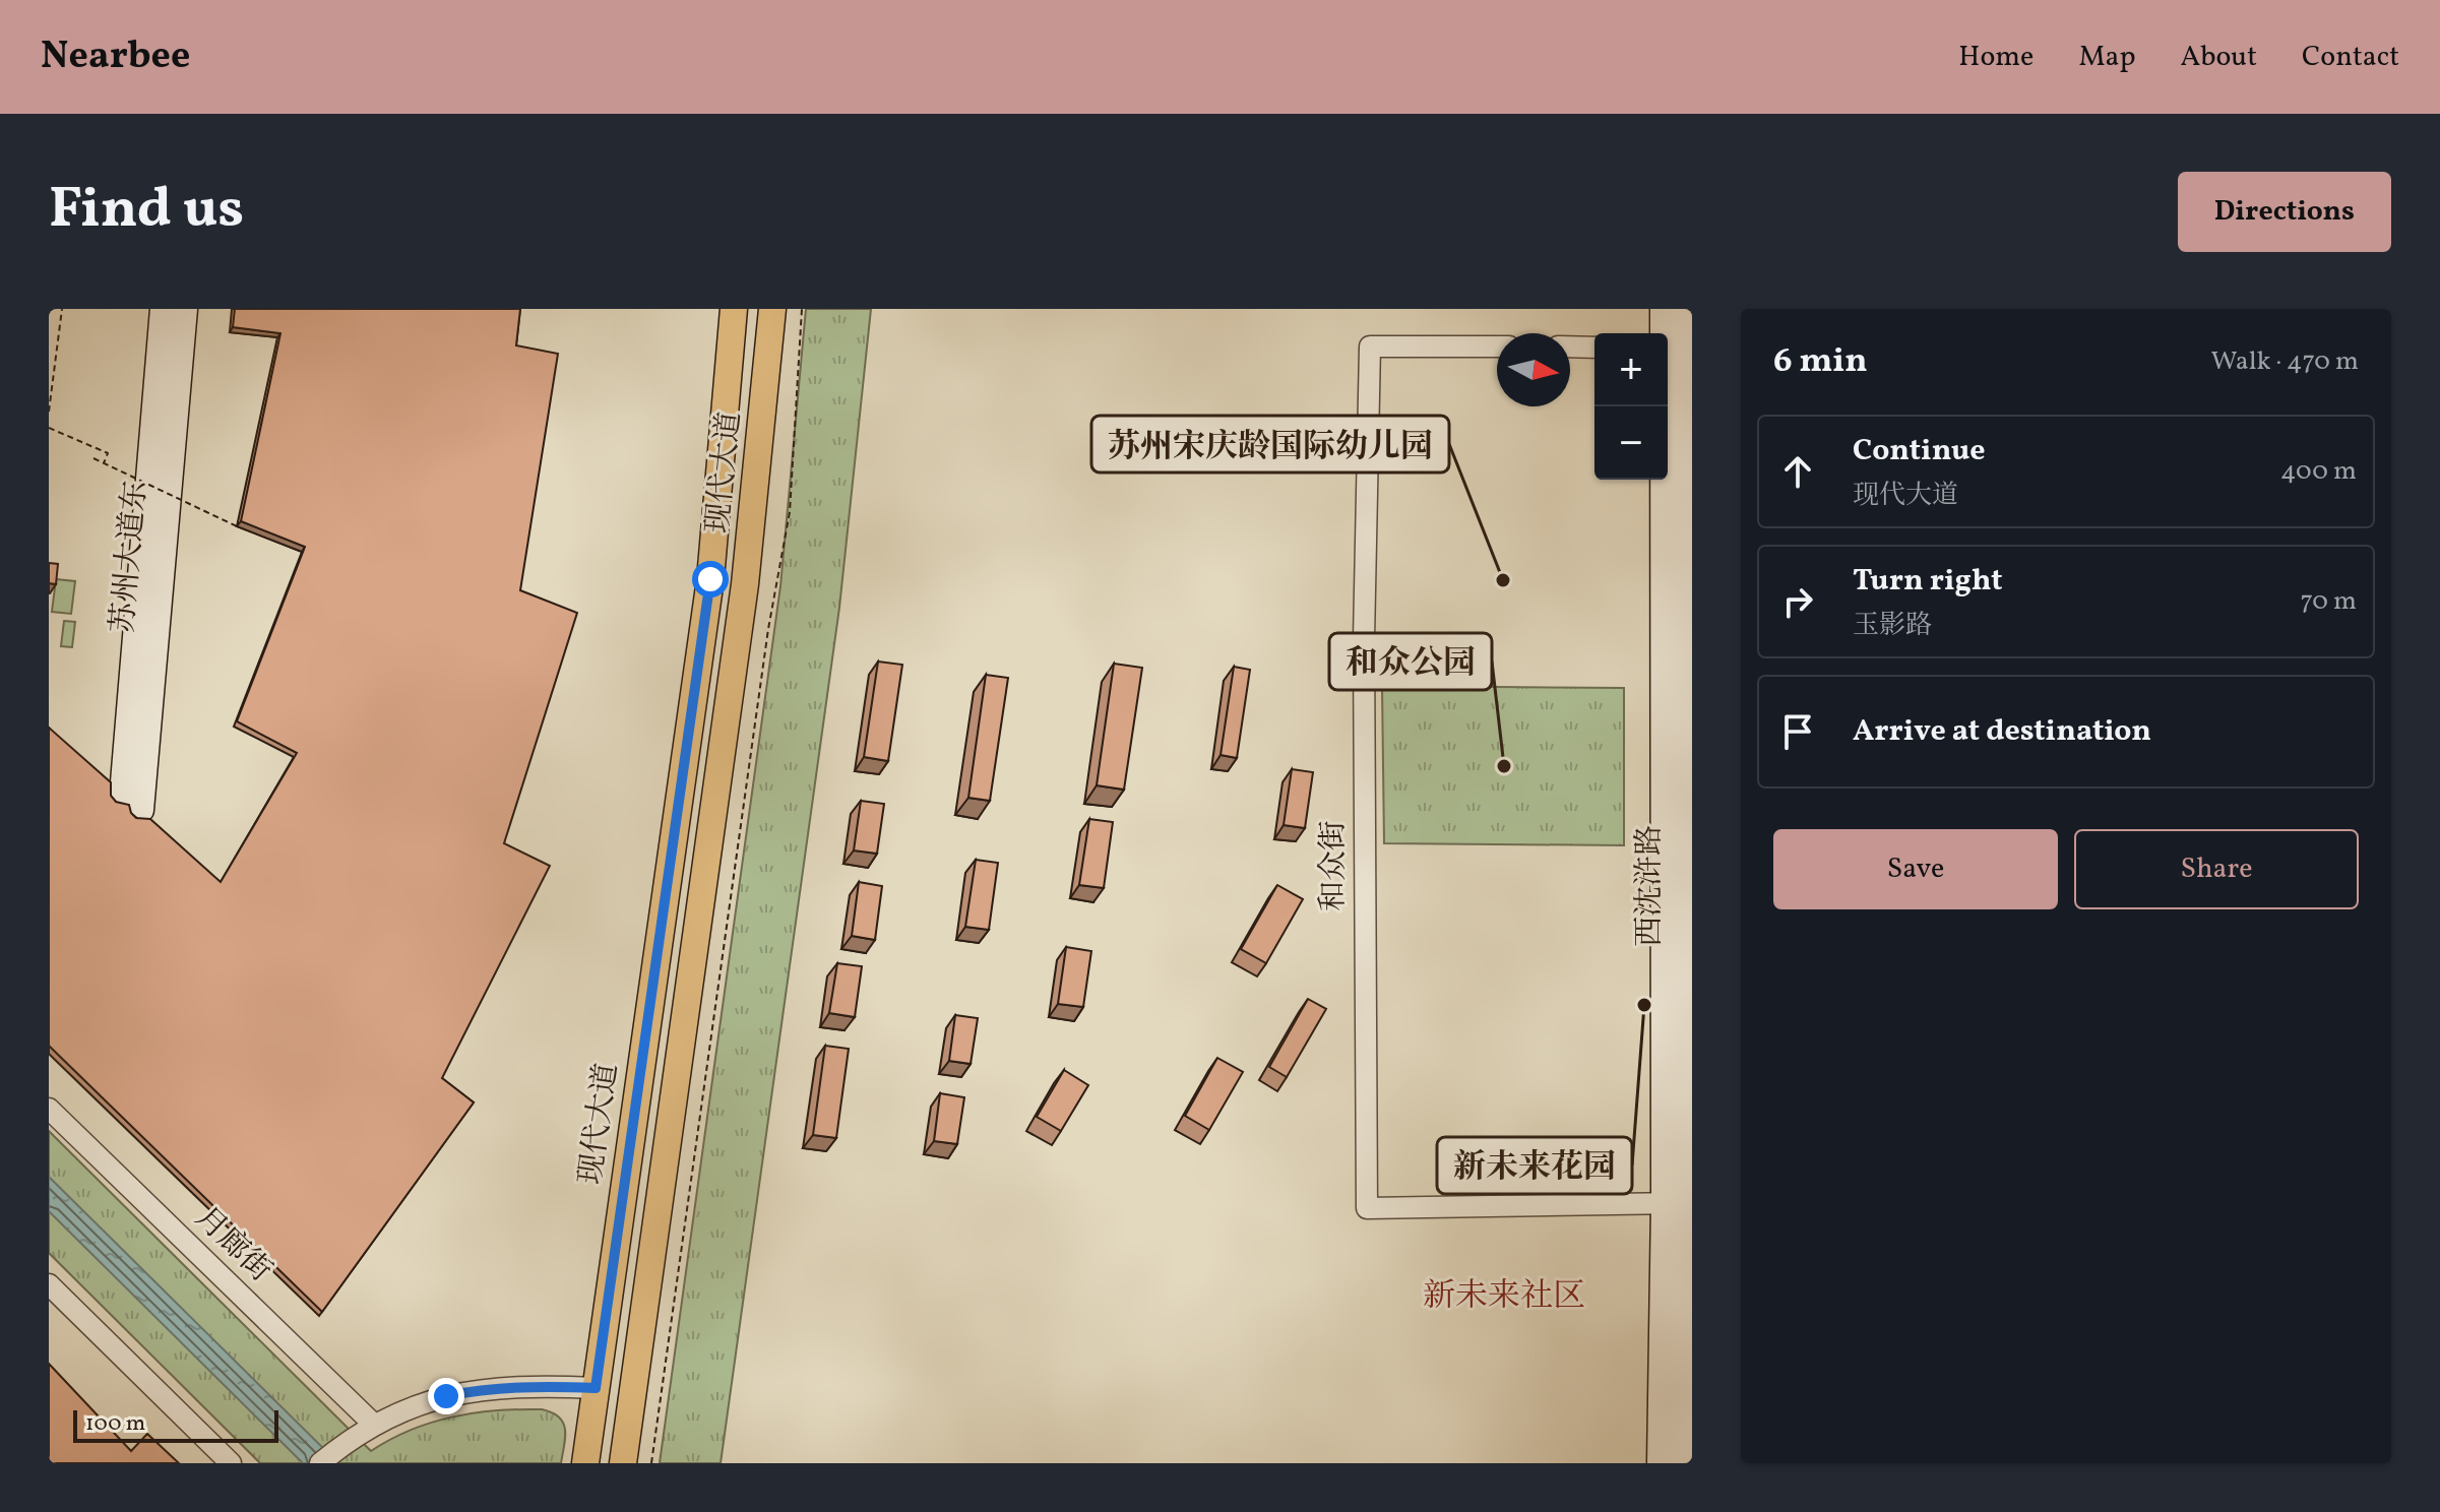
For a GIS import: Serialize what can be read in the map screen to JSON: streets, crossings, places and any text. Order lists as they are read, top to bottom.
{
  "streets": {
    "main road": ["现代大道", "苏州大道东", "西沈浒路"],
    "street": ["和众街", "月廊街"]
  },
  "crossings": [
    ["和众街", "西沈浒路"]
  ],
  "districts": ["新未来社区"],
  "places": ["苏州宋庆龄国际幼儿园", "和众公园", "新未来花园"],
  "scale_bar": "100 m",
  "north": "right",
  "page": {
    "header": "Nearbee",
    "nav": [
      "Home",
      "Map",
      "About",
      "Contact"
    ],
    "title": "Find us",
    "buttons": [
      "Directions",
      ["Save", "Share"]
    ],
    "heading": ["6 min", "Walk · 470 m"],
    "map_buttons": ["+", "−"],
    "list": [
      ["Continue", "现代大道", "400 m"],
      ["Turn right", "玉影路", "70 m"],
      "Arrive at destination"
    ],
    "scale": "100 m"
  }
}
